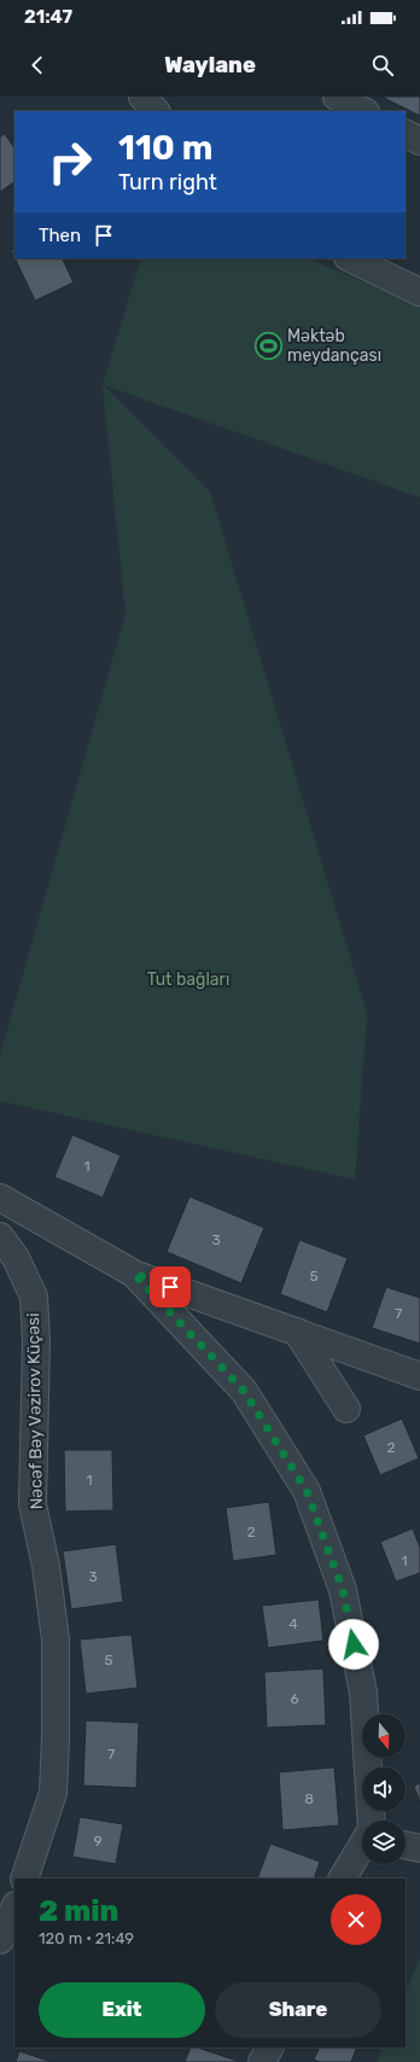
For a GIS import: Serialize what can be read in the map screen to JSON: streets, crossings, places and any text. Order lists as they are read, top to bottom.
{
  "streets": {
    "street": ["Nəcəf Bəy Vəzirov Küçəsi"]
  },
  "parks": ["Tut bağları"],
  "places": {
    "sports": ["Məktəb meydançası"]
  },
  "house_numbers": [
    "1",
    "3",
    "5",
    "7",
    "2",
    "1",
    "2",
    "1",
    "3",
    "4",
    "5",
    "6",
    "7",
    "8",
    "9"
  ],
  "north": "bottom",
  "page": {
    "status": "21:47",
    "header": "Waylane",
    "turn": ["110 m", "Turn right"],
    "then": "Then",
    "heading": ["2 min", "120 m · 21:49"],
    "buttons": ["Exit", "Share"]
  }
}
